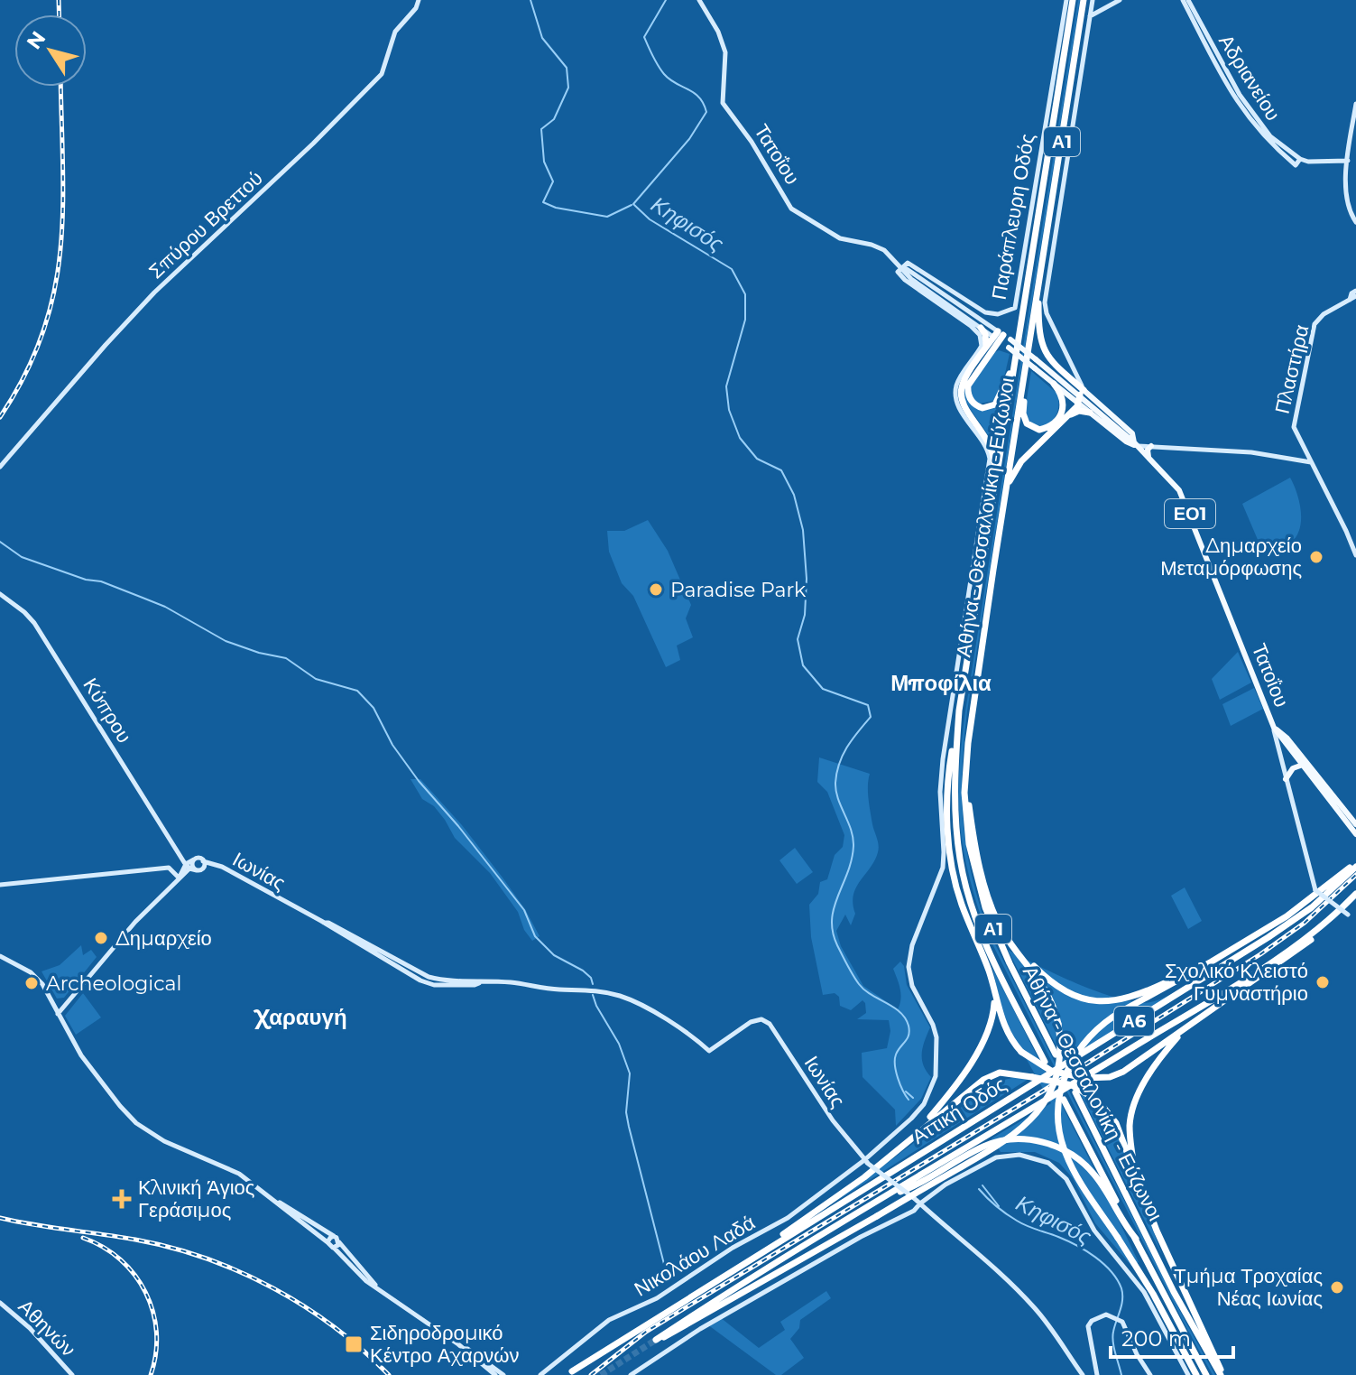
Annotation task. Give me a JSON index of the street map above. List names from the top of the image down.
{
  "streets": {
    "highway": [
      "Α1",
      "Αθήνα - Θεσσαλονίκη - Εύζωνοι",
      "Α6",
      "Αττική Οδός"
    ],
    "main road": ["Τατοΐου", "ΕΟ1"],
    "street": [
      "Αδριανείου",
      "Παράπλευρη Οδός",
      "Σπύρου Βρεττού",
      "Πλαστήρα",
      "Κύπρου",
      "Ιωνίας",
      "Νικολάου Λαδά",
      "Αθηνών"
    ]
  },
  "crossings": [
    ["Τατοΐου", "Παράπλευρη Οδός"],
    ["Τατοΐου", "ΕΟ1"],
    ["Κύπρου", "Ιωνίας"],
    ["Ιωνίας", "Νικολάου Λαδά"]
  ],
  "districts": ["Μποφίλια", "Χαραυγή"],
  "water": ["Κηφισός"],
  "places": {
    "other": [
      "Δημαρχείο Μεταμόρφωσης",
      "Paradise Park",
      "Δημαρχείο",
      "Σχολικό Κλειστό Γυμναστήριο",
      "Archeological",
      "Τμήμα Τροχαίας Νέας Ιωνίας"
    ],
    "health": ["Κλινική Άγιος Γεράσιμος"],
    "transit": ["Σιδηροδρομικό Κέντρο Αχαρνών"]
  },
  "scale_bar": "200 m",
  "north": "top left"
}
